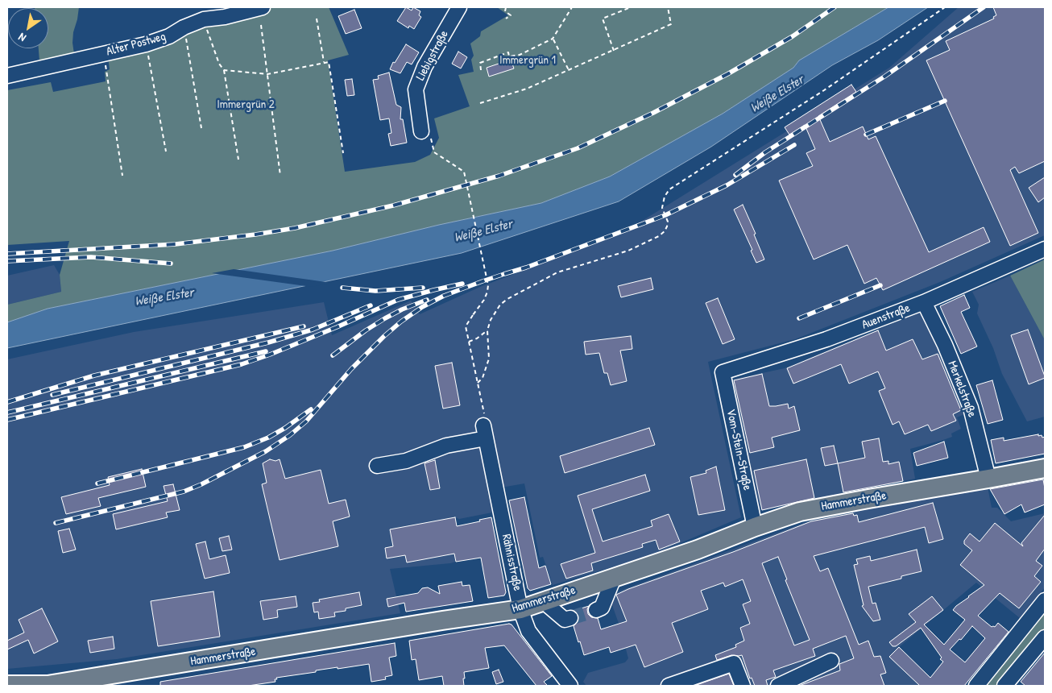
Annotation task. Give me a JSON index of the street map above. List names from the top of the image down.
{
  "streets": {
    "main road": ["Hammerstraße"],
    "street": [
      "Alter Postweg",
      "Liebigstraße",
      "Auenstraße",
      "Merkelstraße",
      "Vom-Stein-Straße",
      "Rähnisstraße"
    ]
  },
  "crossings": [
    ["Auenstraße", "Merkelstraße"],
    ["Auenstraße", "Vom-Stein-Straße"],
    ["Merkelstraße", "Hammerstraße"],
    ["Vom-Stein-Straße", "Hammerstraße"],
    ["Hammerstraße", "Rähnisstraße"]
  ],
  "water": ["Weiße Elster"],
  "parks": ["Immergrün 1", "Immergrün 2"],
  "north": "bottom left"
}
